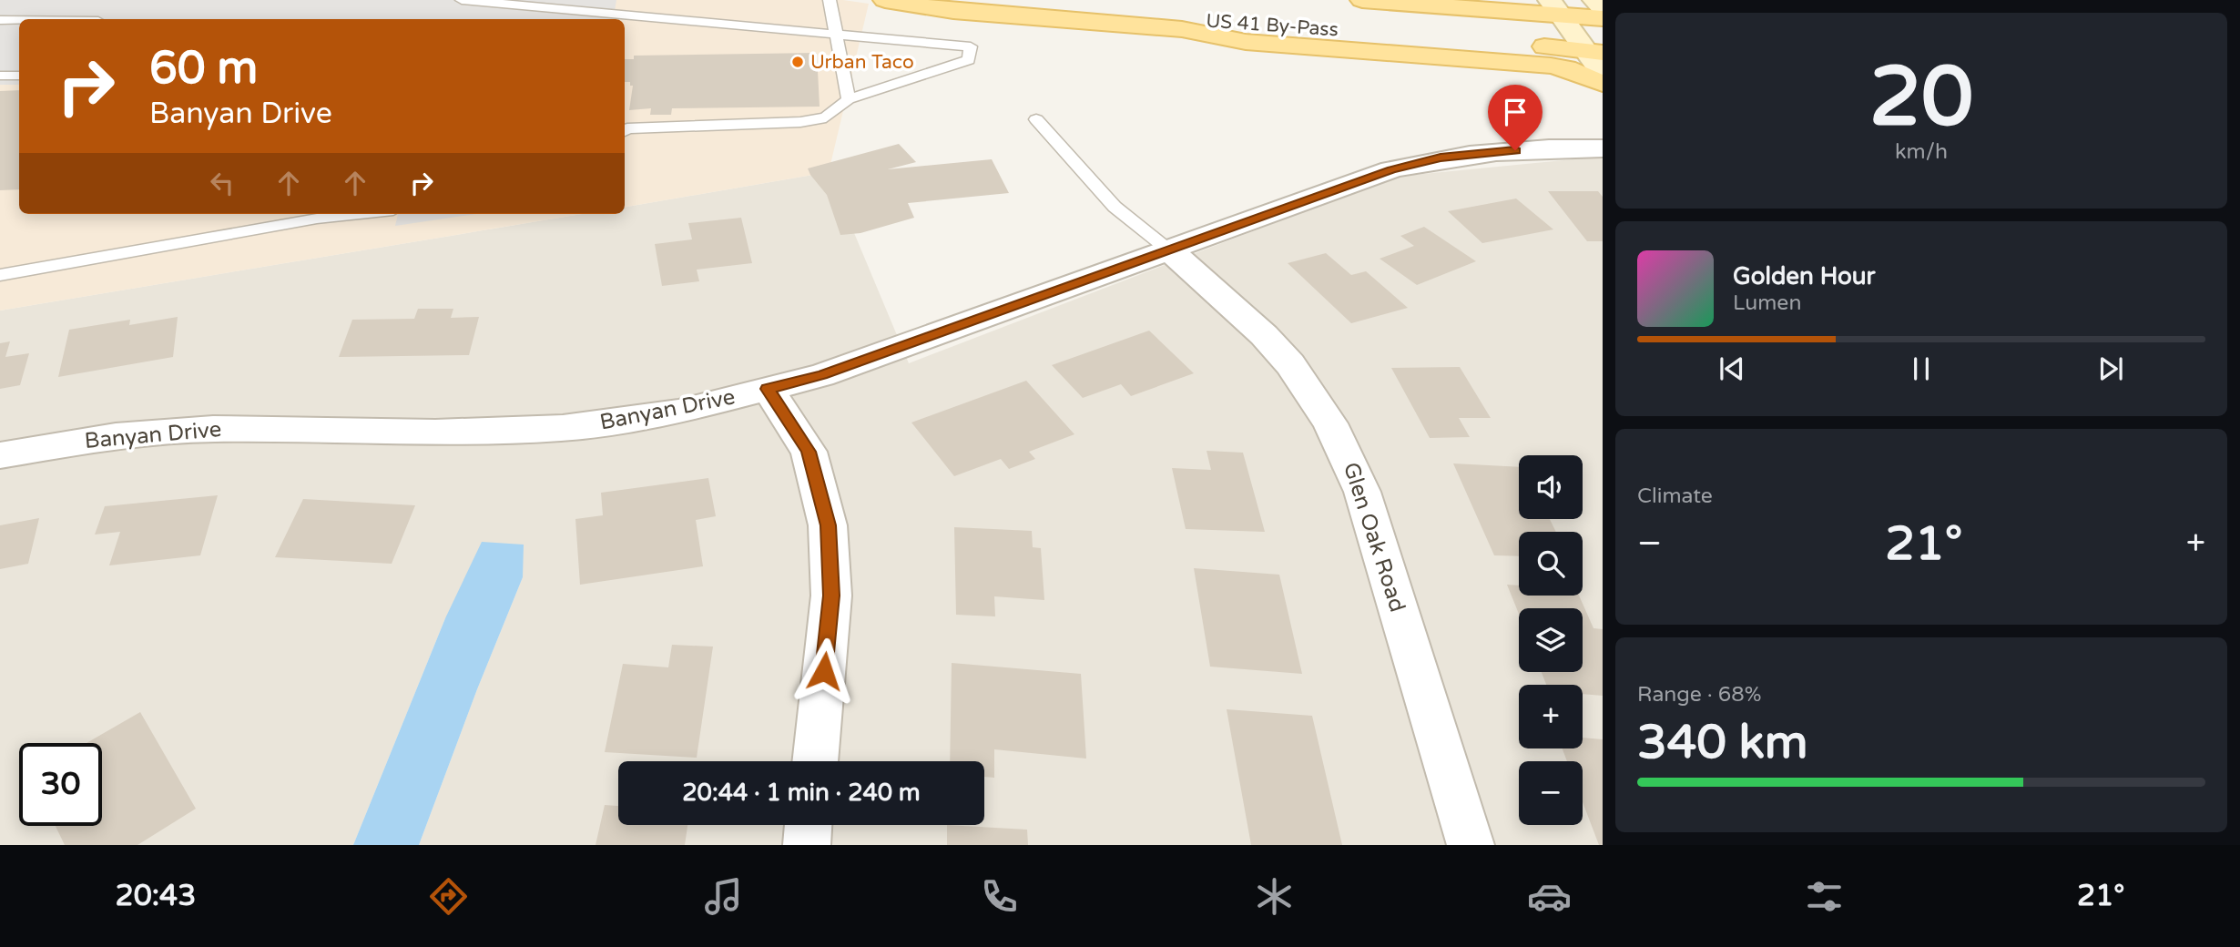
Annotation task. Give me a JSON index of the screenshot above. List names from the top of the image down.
{
  "streets": {
    "main road": ["US 41 By-Pass"],
    "street": ["Banyan Drive", "Glen Oak Road"]
  },
  "crossings": [
    ["Banyan Drive", "Glen Oak Road"]
  ],
  "places": ["Urban Taco"],
  "page": {
    "tile": [
      ["20", "km/h"],
      "Climate",
      ["Range · 68%", "340 km"]
    ],
    "turn": ["60 m", "Banyan Drive"],
    "song": ["Golden Hour", "Lumen"],
    "map_buttons": ["+", "−"],
    "heat": ["−", "21°", "+"],
    "limit": "30",
    "trip": "20:44 · 1 min · 240 m",
    "tabs": ["20:43", "21°"]
  }
}
